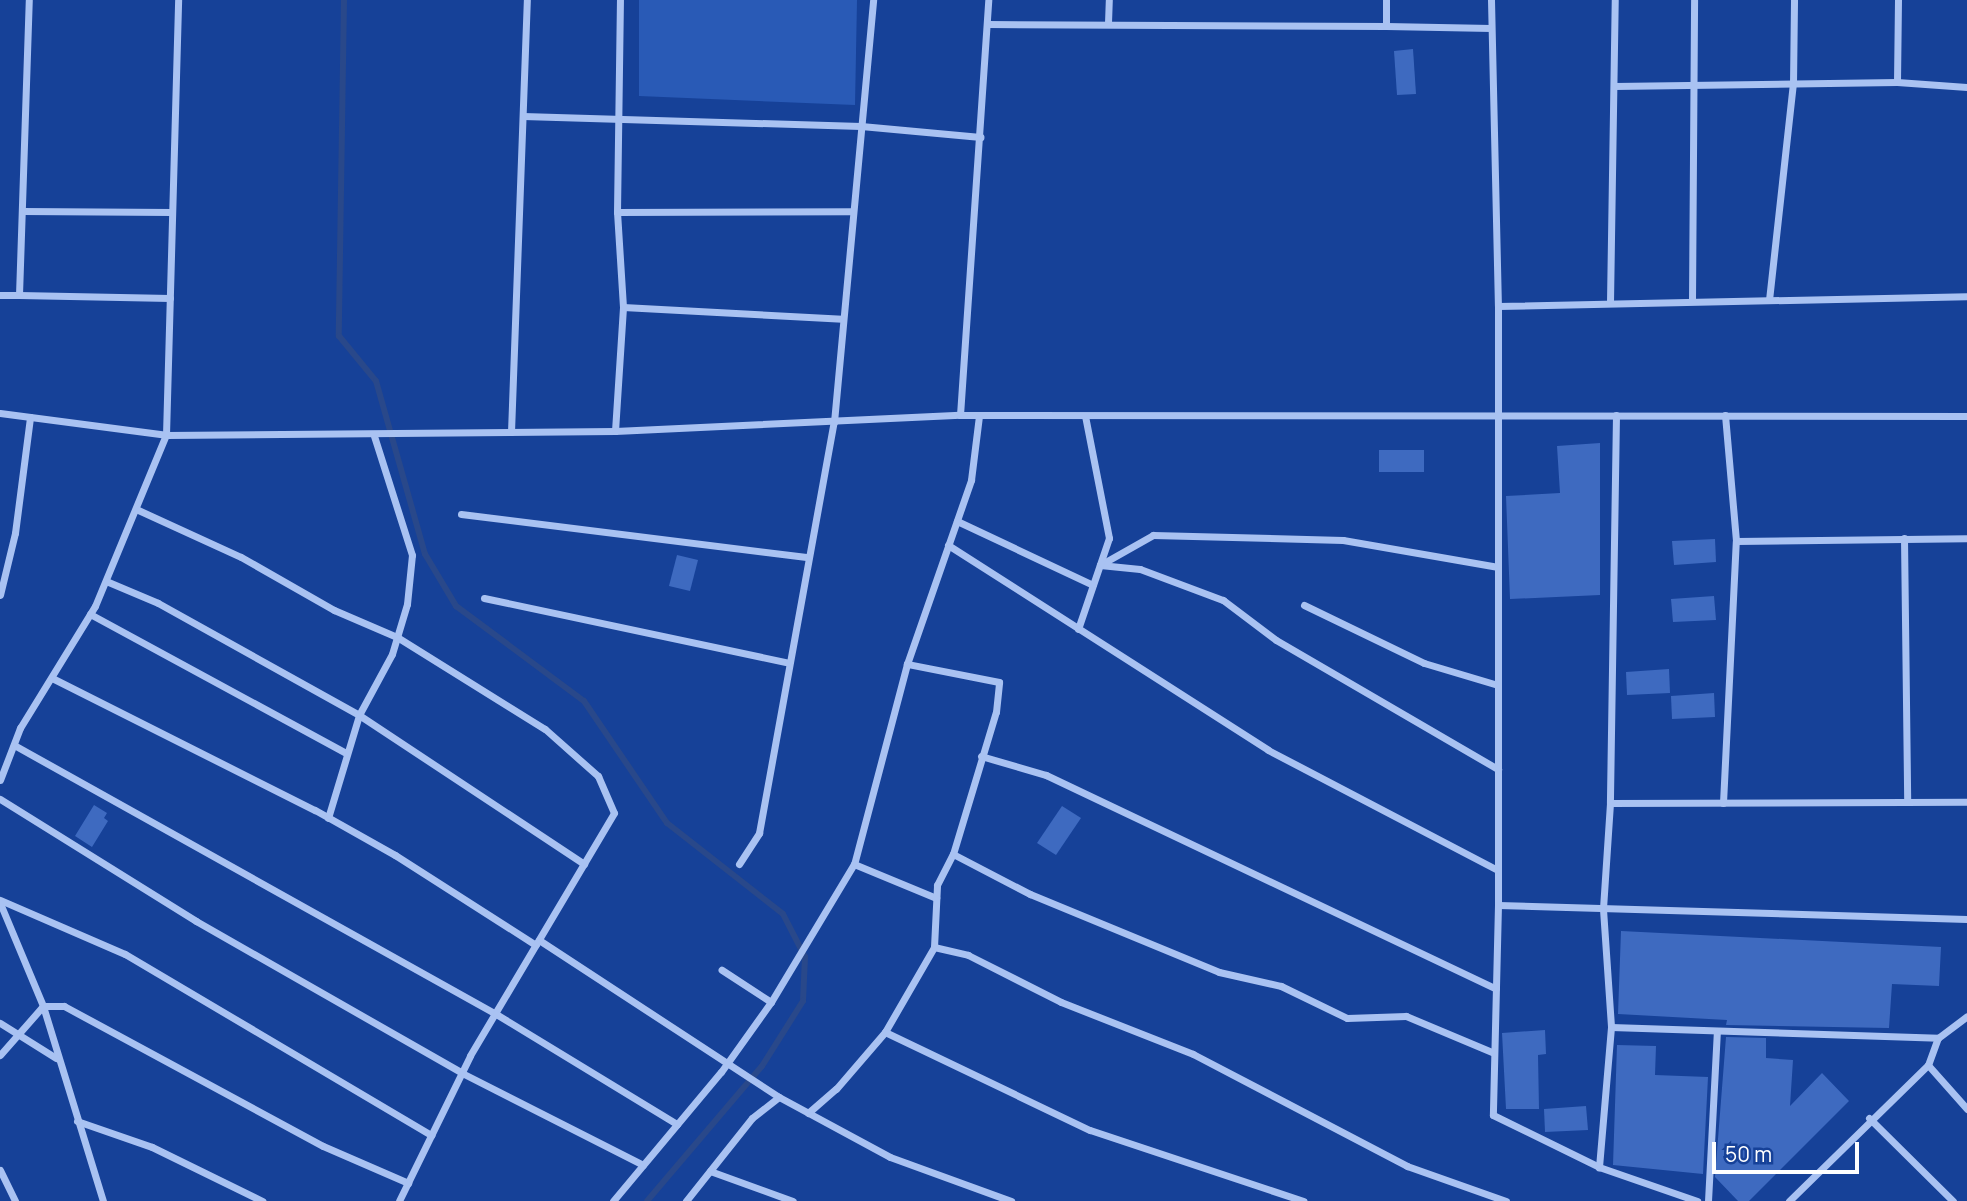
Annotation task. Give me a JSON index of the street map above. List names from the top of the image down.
{
  "scale_bar": "50 m"
}
